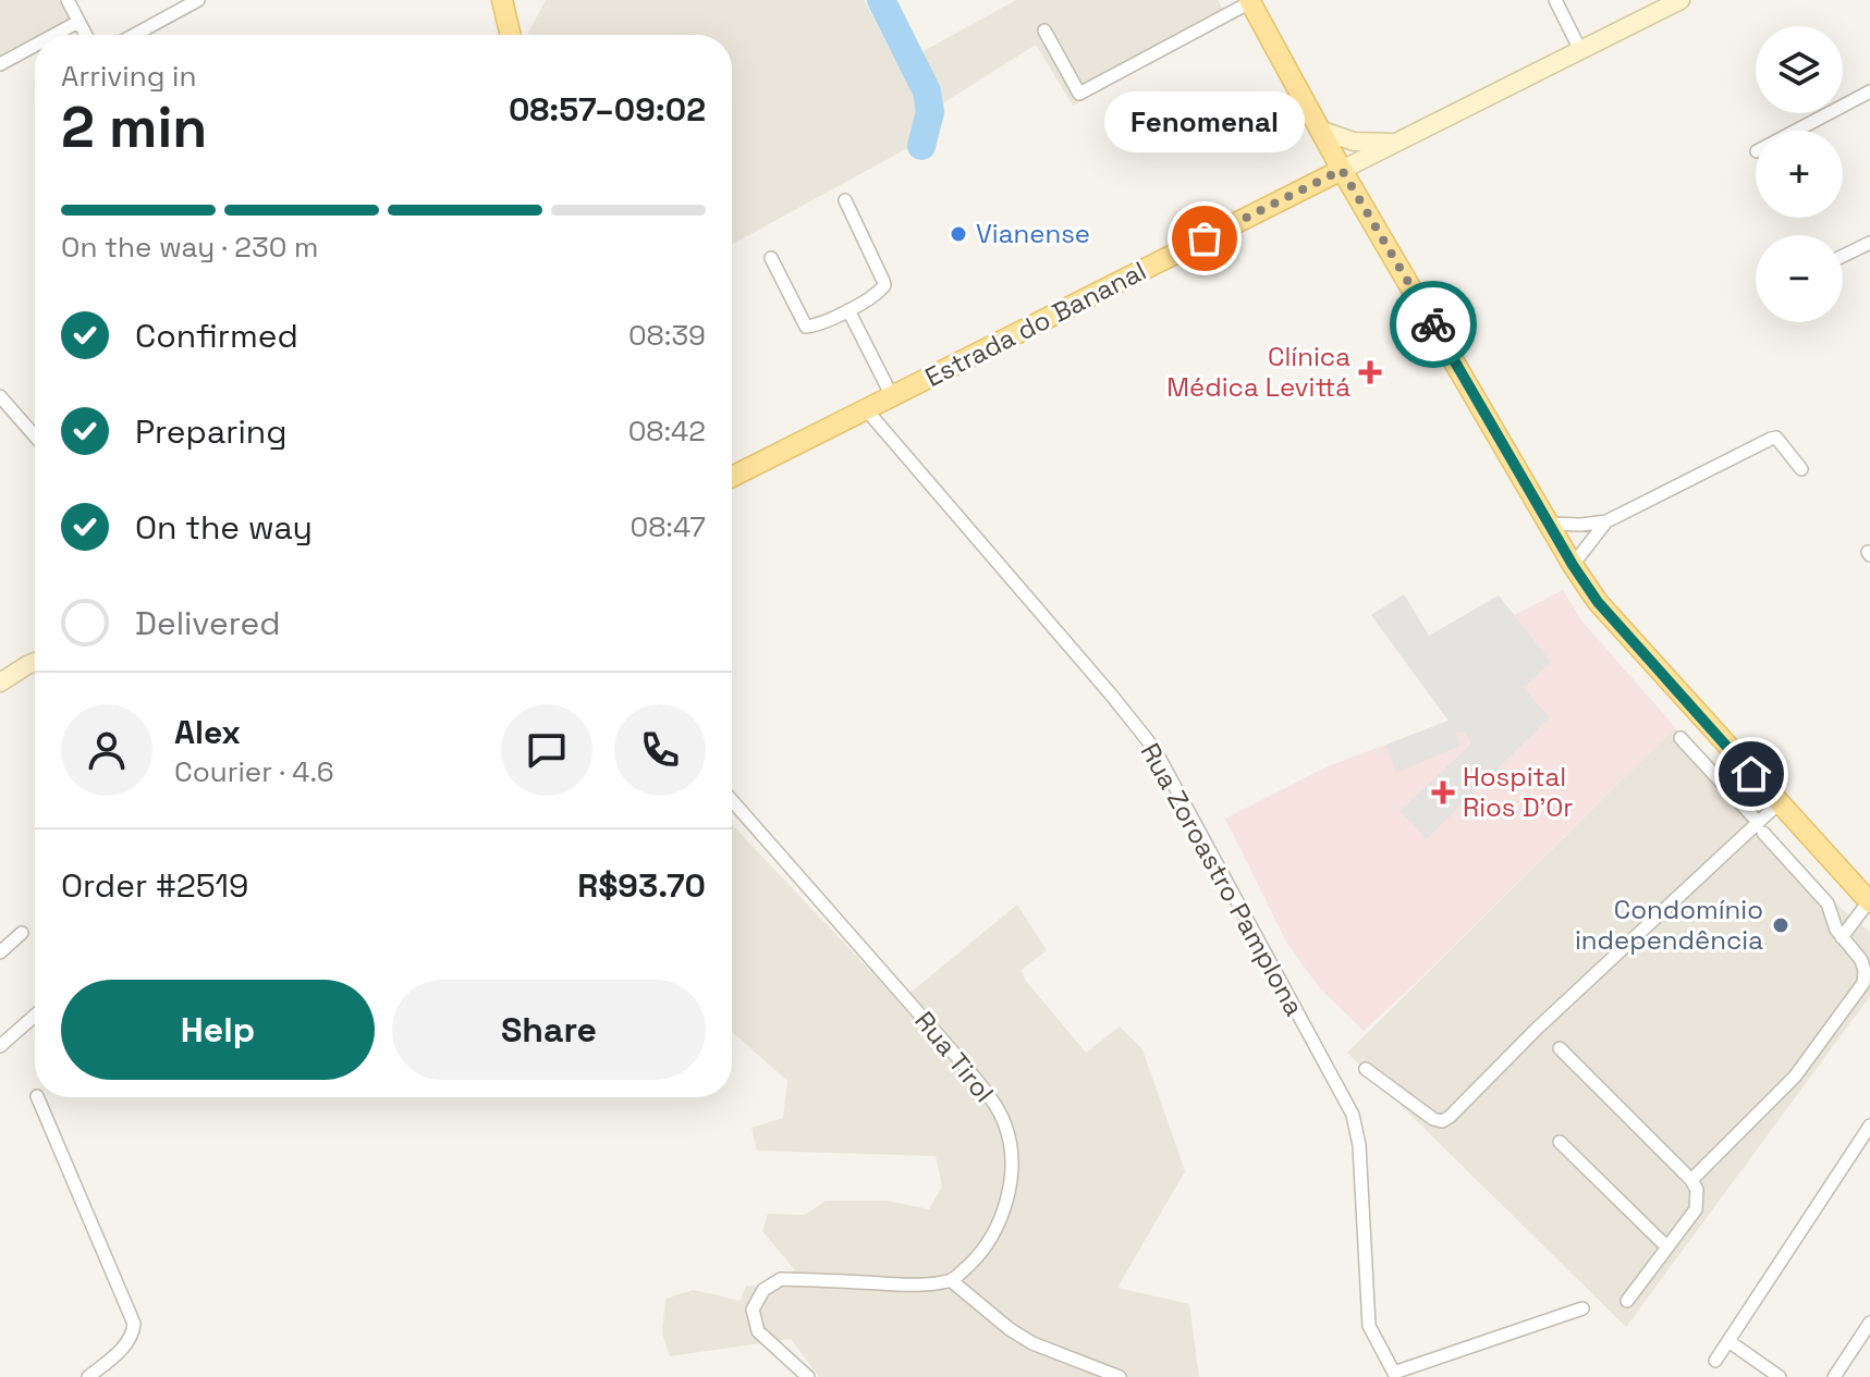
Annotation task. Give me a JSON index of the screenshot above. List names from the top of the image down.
{
  "streets": {
    "main road": ["Estrada do Bananal"],
    "street": ["Rua Zoroastro Pamplona", "Rua Tirol"]
  },
  "crossings": [
    ["Estrada do Bananal", "Rua Zoroastro Pamplona"]
  ],
  "places": {
    "other": ["Vianense", "Fenomenal", "Condomínio independência"],
    "health": ["Clínica Médica Levittá", "Hospital Rios D'Or"]
  },
  "page": {
    "map_buttons": ["+", "−"],
    "heading": ["2 min", "Arriving in", "08:57–09:02"],
    "panel": [
      "Alex",
      "Courier · 4.6",
      "Order #2519",
      "R$93.70"
    ],
    "bubble": "Fenomenal",
    "bar": "On the way · 230 m",
    "list": [
      ["Confirmed", "08:39"],
      ["Preparing", "08:42"],
      ["On the way", "08:47"],
      "Delivered"
    ],
    "buttons": ["Help", "Share"]
  }
}
